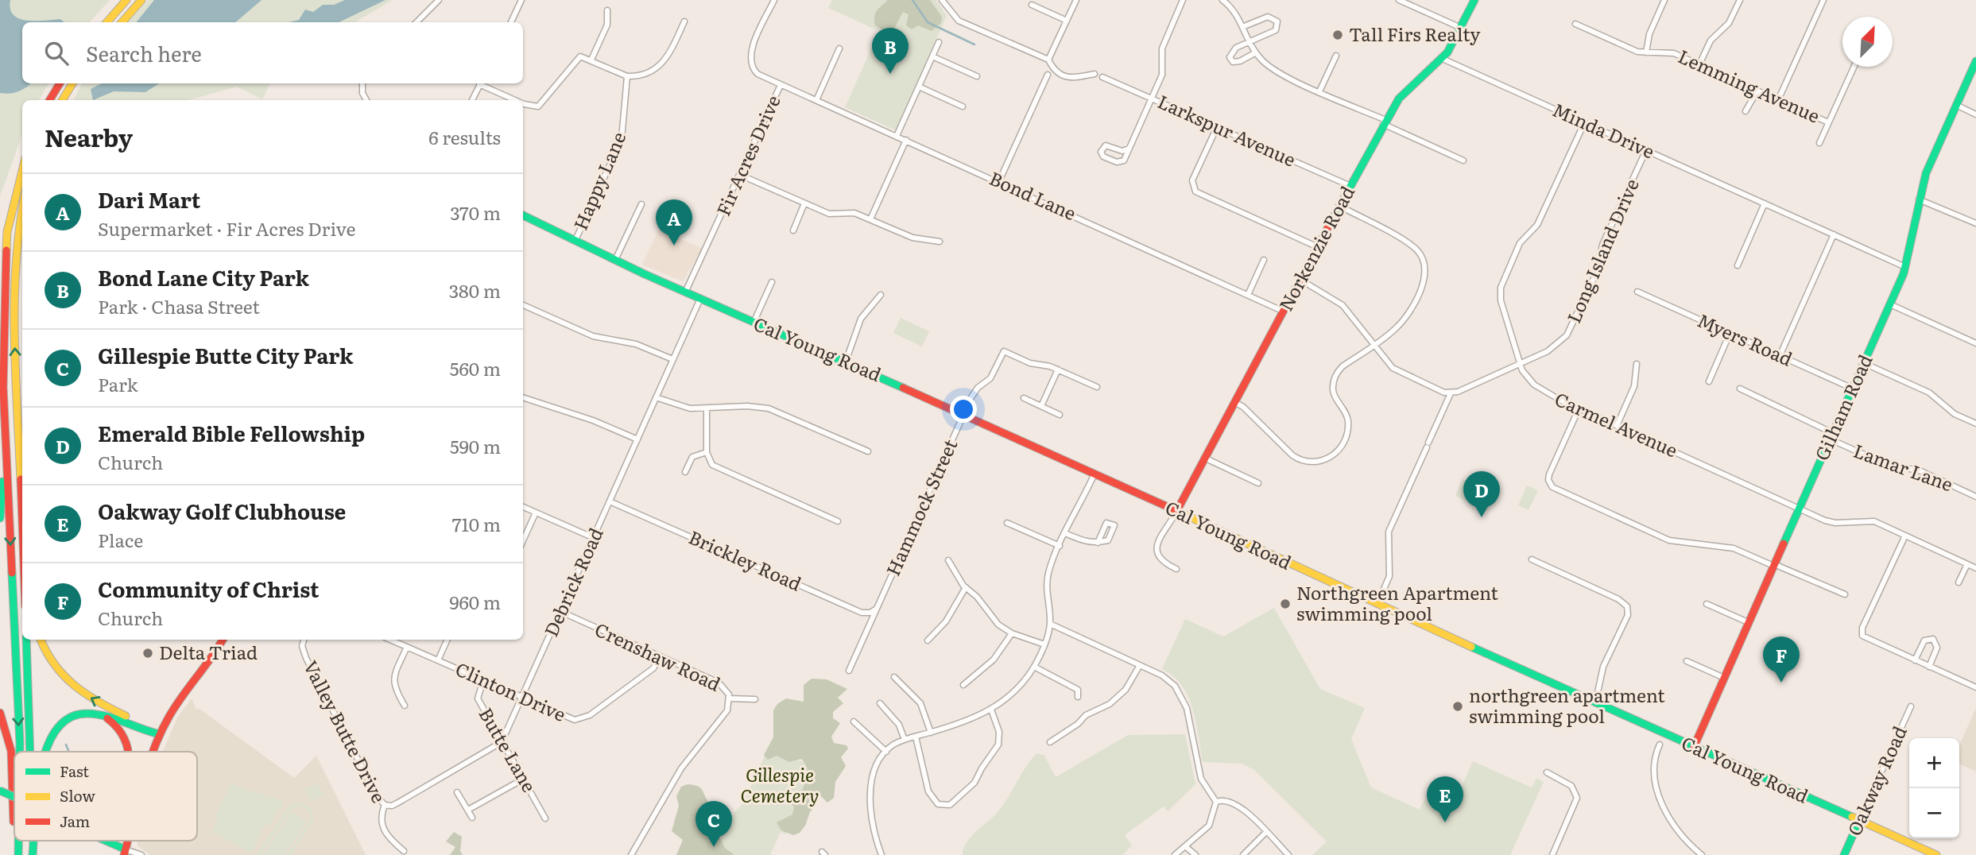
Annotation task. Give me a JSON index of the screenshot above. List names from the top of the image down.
{
  "streets": {
    "main road": [
      "Norkenzie Road",
      "Cal Young Road",
      "Gilham Road",
      "Oakway Road"
    ],
    "street": [
      "Lemming Avenue",
      "Larkspur Avenue",
      "Minda Drive",
      "Fir Acres Drive",
      "Happy Lane",
      "Bond Lane",
      "Long Island Drive",
      "Myers Road",
      "Carmel Avenue",
      "Lamar Lane",
      "Hammock Street",
      "Brickley Road",
      "Debrick Road",
      "Crenshaw Road",
      "Clinton Drive",
      "Valley Butte Drive",
      "Butte Lane"
    ]
  },
  "crossings": [
    ["Larkspur Avenue", "Norkenzie Road"],
    ["Minda Drive", "Norkenzie Road"],
    ["Minda Drive", "Long Island Drive"],
    ["Minda Drive", "Gilham Road"],
    ["Minda Drive", "Carmel Avenue"],
    ["Fir Acres Drive", "Bond Lane"],
    ["Fir Acres Drive", "Cal Young Road"],
    ["Happy Lane", "Cal Young Road"],
    ["Bond Lane", "Norkenzie Road"],
    ["Norkenzie Road", "Cal Young Road"],
    ["Long Island Drive", "Carmel Avenue"],
    ["Myers Road", "Gilham Road"],
    ["Cal Young Road", "Gilham Road"],
    ["Cal Young Road", "Hammock Street"],
    ["Cal Young Road", "Debrick Road"],
    ["Cal Young Road", "Oakway Road"],
    ["Gilham Road", "Carmel Avenue"],
    ["Gilham Road", "Lamar Lane"],
    ["Hammock Street", "Brickley Road"],
    ["Brickley Road", "Debrick Road"],
    ["Debrick Road", "Crenshaw Road"],
    ["Debrick Road", "Clinton Drive"],
    ["Debrick Road", "Butte Lane"],
    ["Crenshaw Road", "Clinton Drive"],
    ["Clinton Drive", "Butte Lane"]
  ],
  "parks": ["Gillespie Cemetery"],
  "places": [
    "Tall Firs Realty",
    "Northgreen Apartment swimming pool",
    "Delta Triad",
    "northgreen apartment swimming pool"
  ],
  "legend": ["Fast", "Slow", "Jam"],
  "north": "top right",
  "page": {
    "search": "Search here",
    "pins": [
      "B",
      "A",
      "D",
      "F",
      "E",
      "C"
    ],
    "heading": ["Nearby", "6 results"],
    "list": [
      {
        "mark": "A",
        "name": "Dari Mart",
        "note": "Supermarket · Fir Acres Drive",
        "value": "370 m"
      },
      {
        "mark": "B",
        "name": "Bond Lane City Park",
        "note": "Park · Chasa Street",
        "value": "380 m"
      },
      {
        "mark": "C",
        "name": "Gillespie Butte City Park",
        "note": "Park",
        "value": "560 m"
      },
      {
        "mark": "D",
        "name": "Emerald Bible Fellowship",
        "note": "Church",
        "value": "590 m"
      },
      {
        "mark": "E",
        "name": "Oakway Golf Clubhouse",
        "note": "Place",
        "value": "710 m"
      },
      {
        "mark": "F",
        "name": "Community of Christ",
        "note": "Church",
        "value": "960 m"
      }
    ],
    "map_buttons": ["+", "−"]
  }
}
